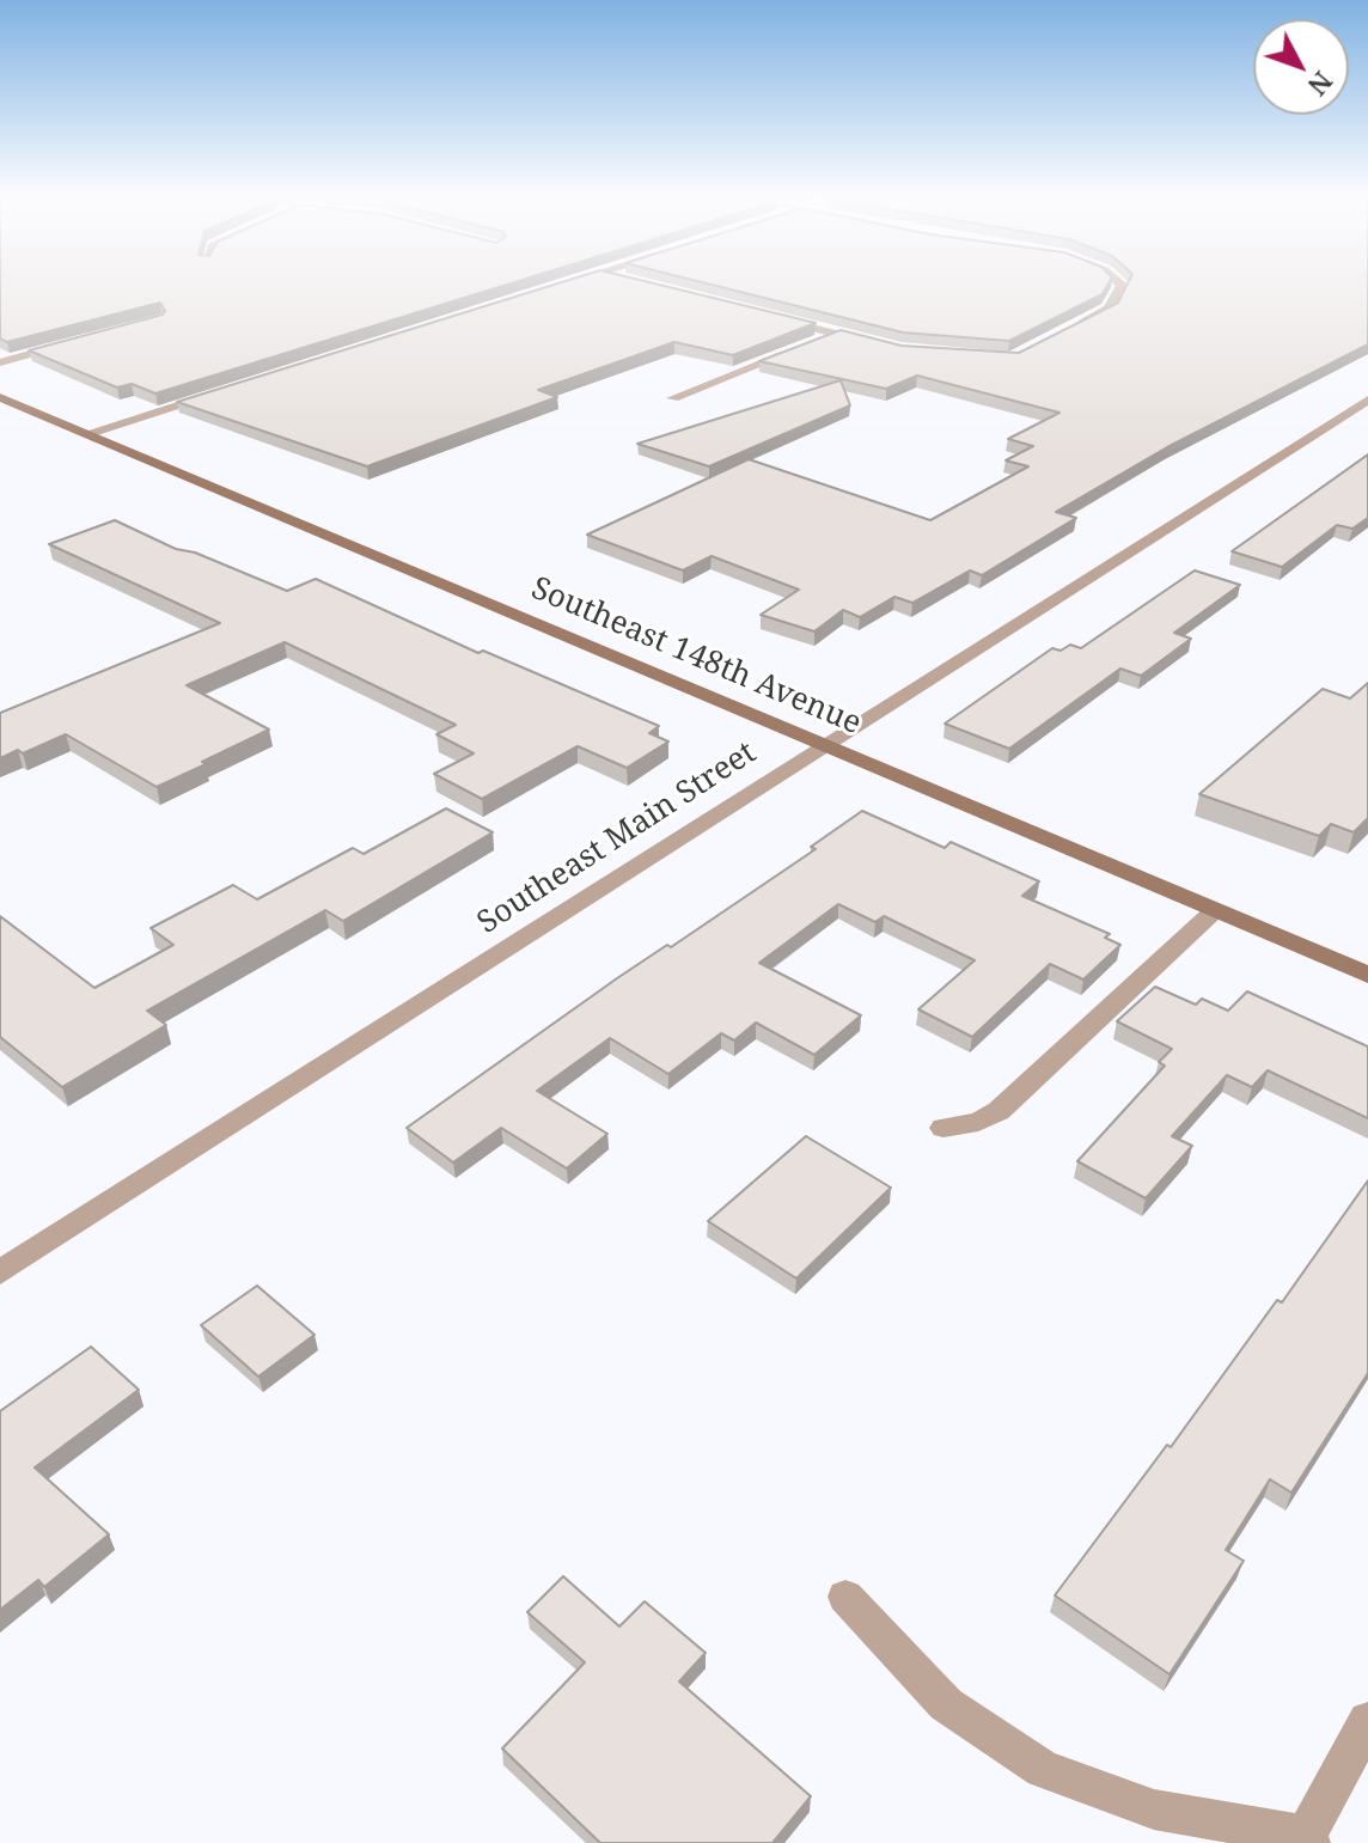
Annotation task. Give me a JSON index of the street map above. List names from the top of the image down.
{
  "streets": {
    "main road": ["Southeast 148th Avenue"],
    "street": ["Southeast Main Street"]
  },
  "crossings": [
    ["Southeast 148th Avenue", "Southeast Main Street"]
  ],
  "north": "bottom right"
}
